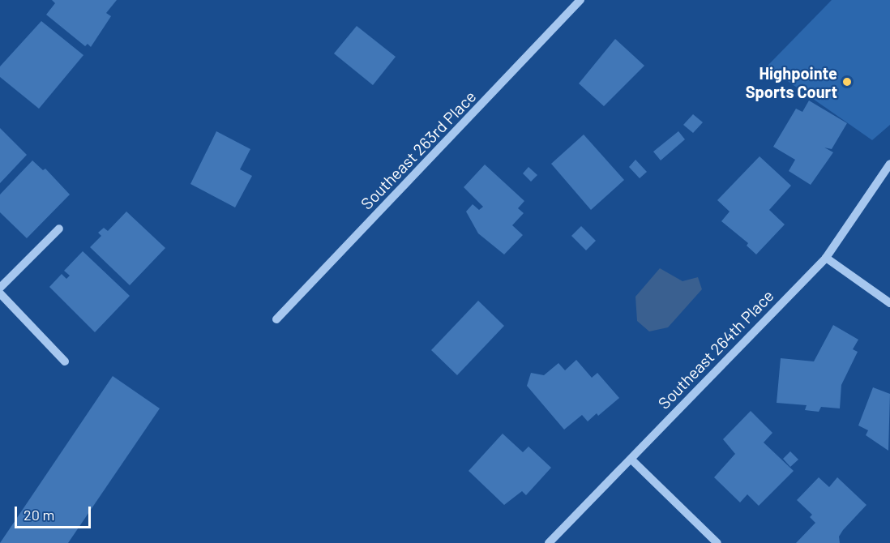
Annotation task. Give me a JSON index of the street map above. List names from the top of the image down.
{
  "streets": {
    "street": ["Southeast 263rd Place", "Southeast 264th Place"]
  },
  "places": ["Highpointe Sports Court"],
  "scale_bar": "20 m"
}
